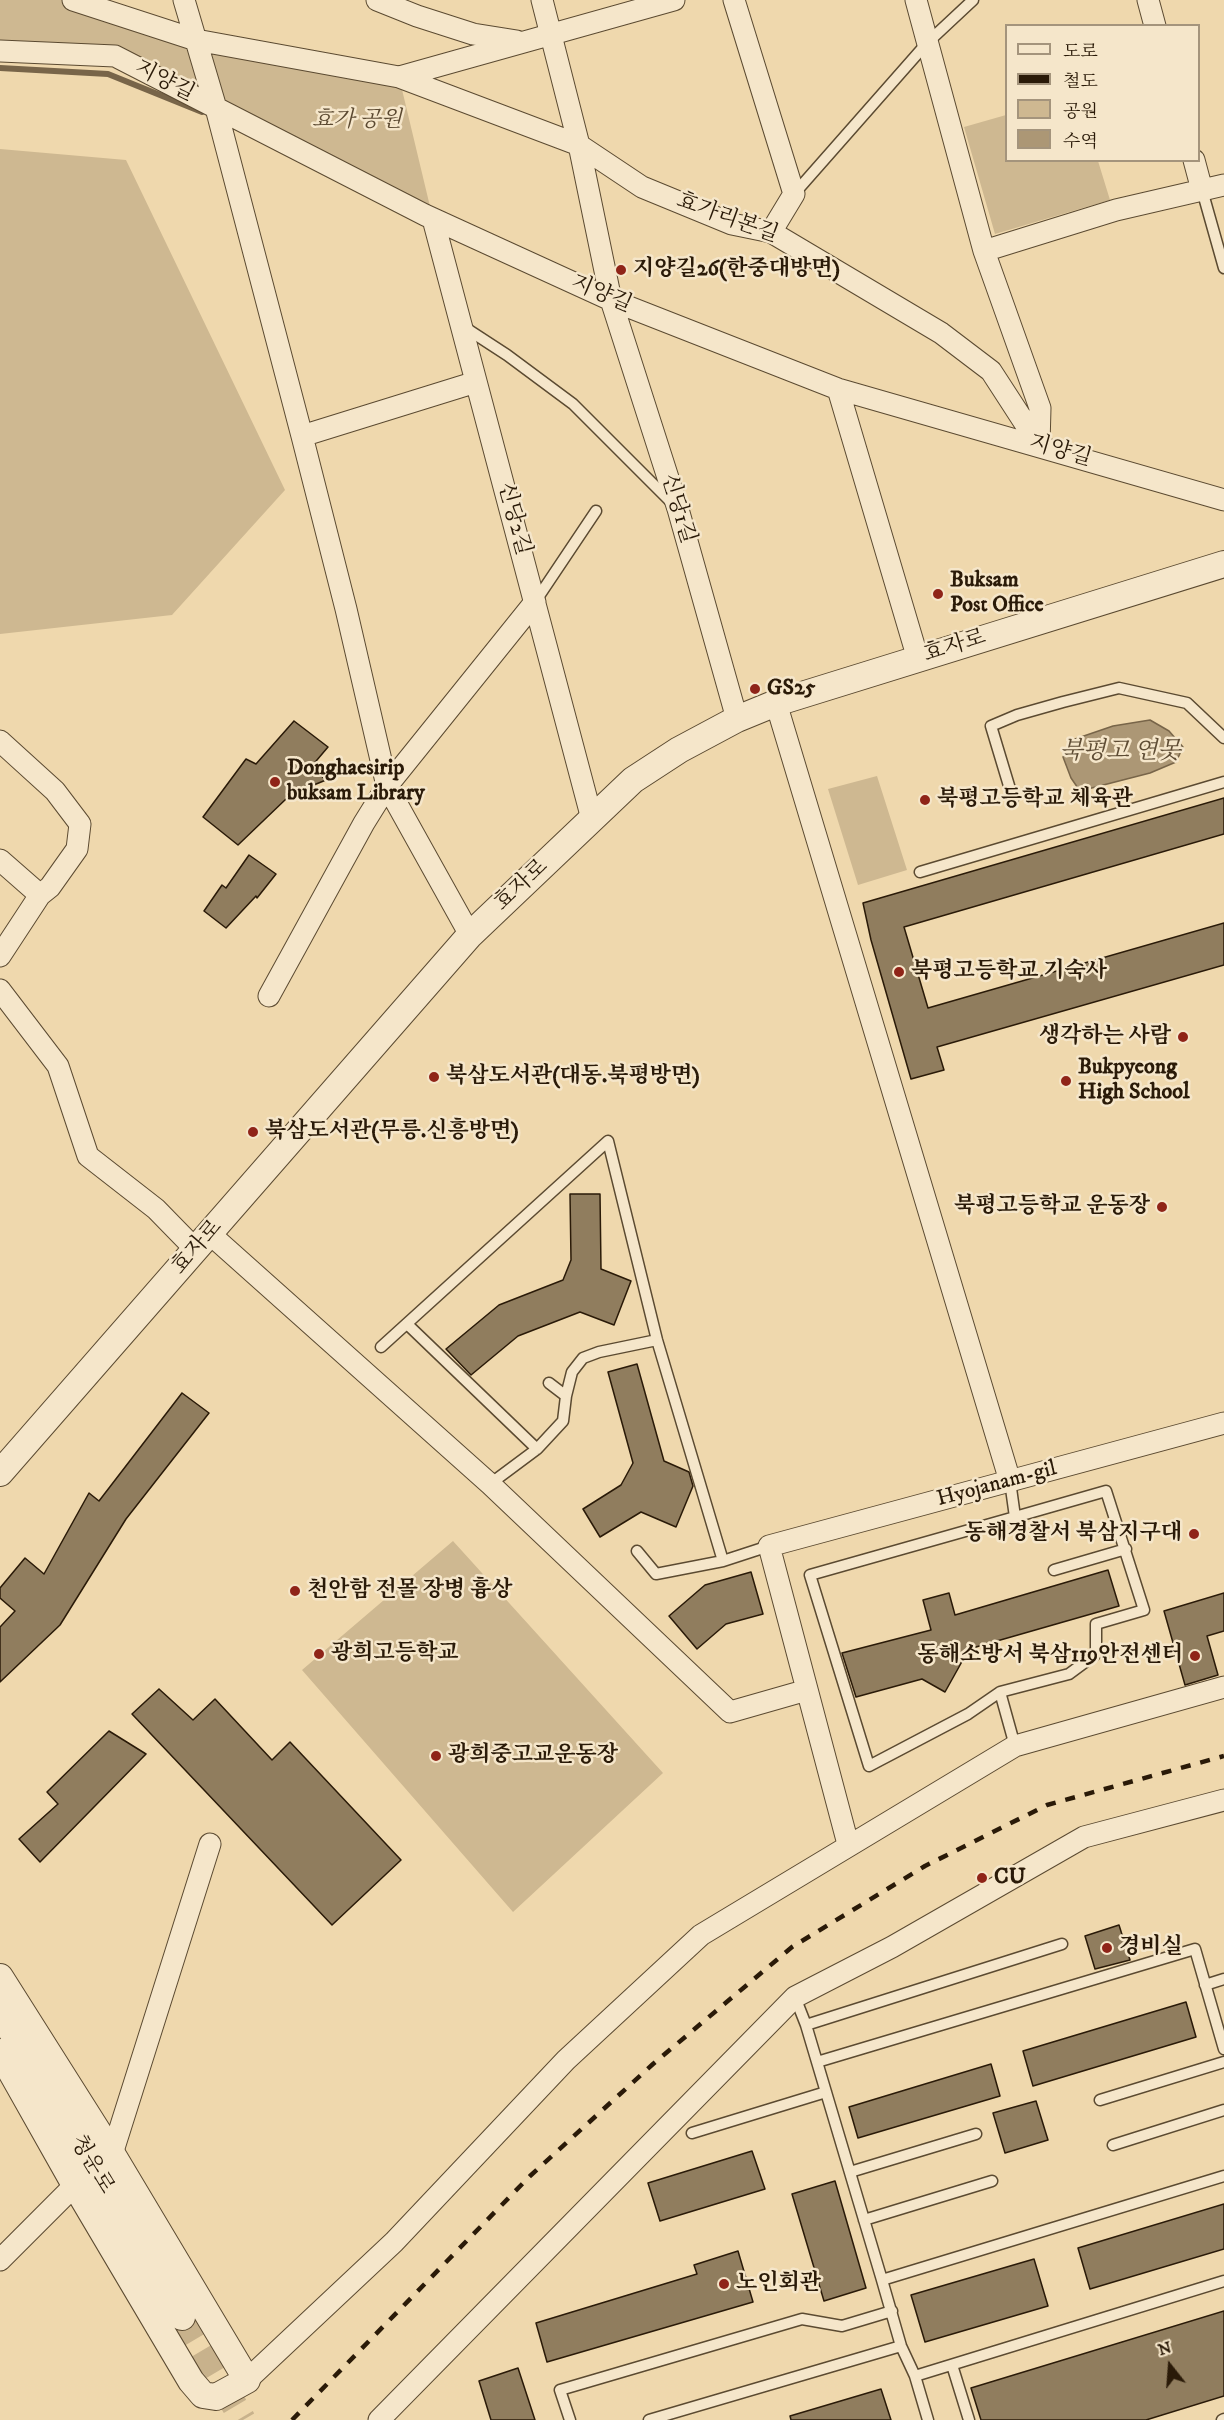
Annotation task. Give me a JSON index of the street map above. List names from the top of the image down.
{
  "streets": {
    "street": [
      "지양길",
      "효가리본길",
      "신당1길",
      "신당2길",
      "효자로",
      "Hyojanam-gil",
      "청운로"
    ]
  },
  "crossings": [
    ["지양길", "효가리본길"],
    ["지양길", "신당1길"],
    ["지양길", "신당2길"],
    ["효가리본길", "신당1길"],
    ["신당1길", "효자로"],
    ["신당2길", "효자로"]
  ],
  "water": ["북평고 연못"],
  "parks": ["효가 공원"],
  "places": [
    "지양길26(한중대방면)",
    "Buksam Post Office",
    "GS25",
    "Donghaesirip buksam Library",
    "북평고등학교 체육관",
    "북평고등학교 기숙사",
    "생각하는 사람",
    "북삼도서관(대동.북평방면)",
    "Bukpyeong High School",
    "북삼도서관(무릉.신흥방면)",
    "북평고등학교 운동장",
    "동해경찰서 북삼지구대",
    "천안함 전몰 장병 흉상",
    "광희고등학교",
    "동해소방서 북삼119안전센터",
    "광희중고교운동장",
    "CU",
    "경비실",
    "노인회관"
  ],
  "legend": [
    "도로",
    "철도",
    "공원",
    "수역"
  ],
  "north": "top"
}
